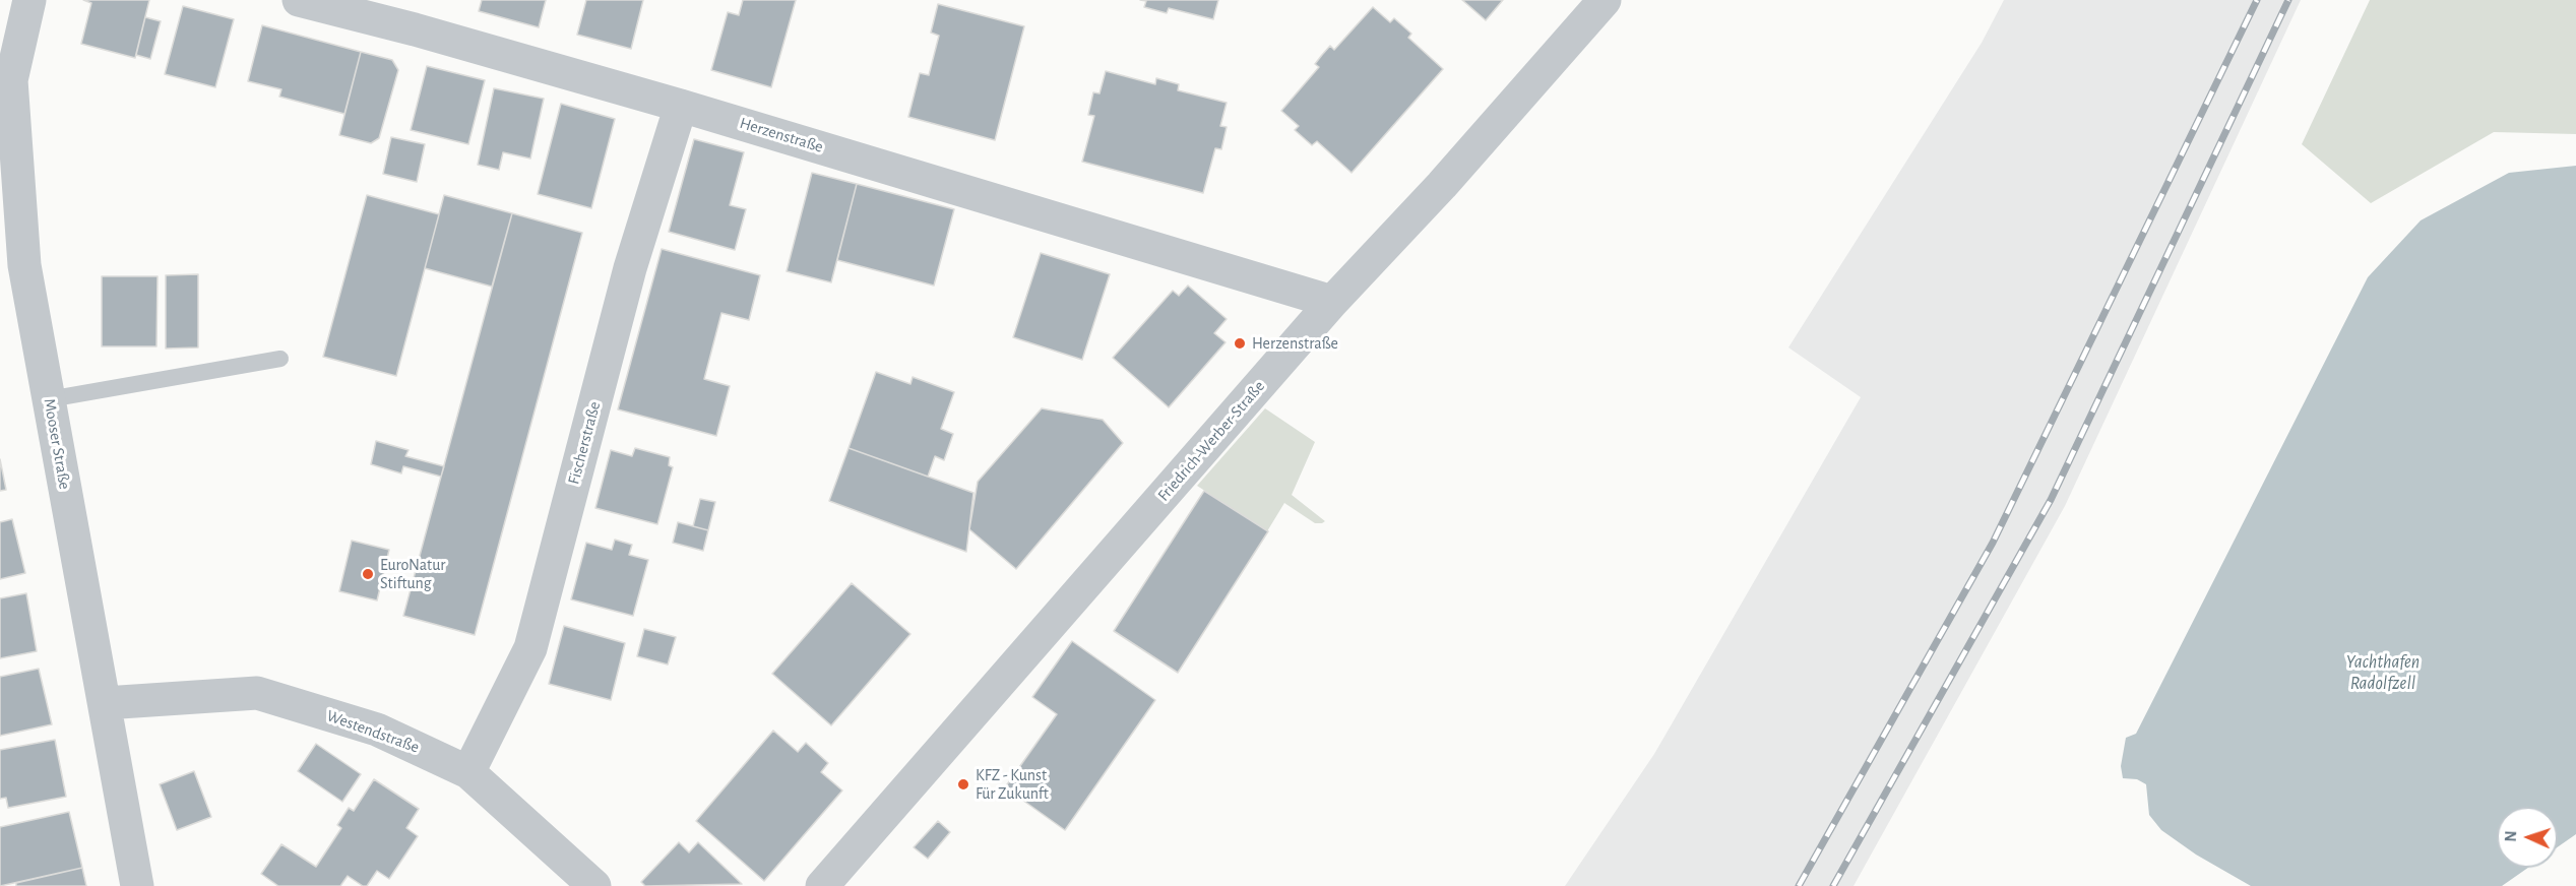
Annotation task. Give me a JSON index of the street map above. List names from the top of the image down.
{
  "streets": {
    "street": [
      "Herzenstraße",
      "Friedrich-Werber-Straße",
      "Fischerstraße",
      "Mooser Straße",
      "Westendstraße"
    ]
  },
  "crossings": [
    ["Herzenstraße", "Friedrich-Werber-Straße"],
    ["Herzenstraße", "Fischerstraße"],
    ["Fischerstraße", "Westendstraße"],
    ["Mooser Straße", "Westendstraße"]
  ],
  "water": ["Yachthafen Radolfzell"],
  "places": ["Herzenstraße", "EuroNatur Stiftung", "KFZ - Kunst Für Zukunft"],
  "north": "left"
}
